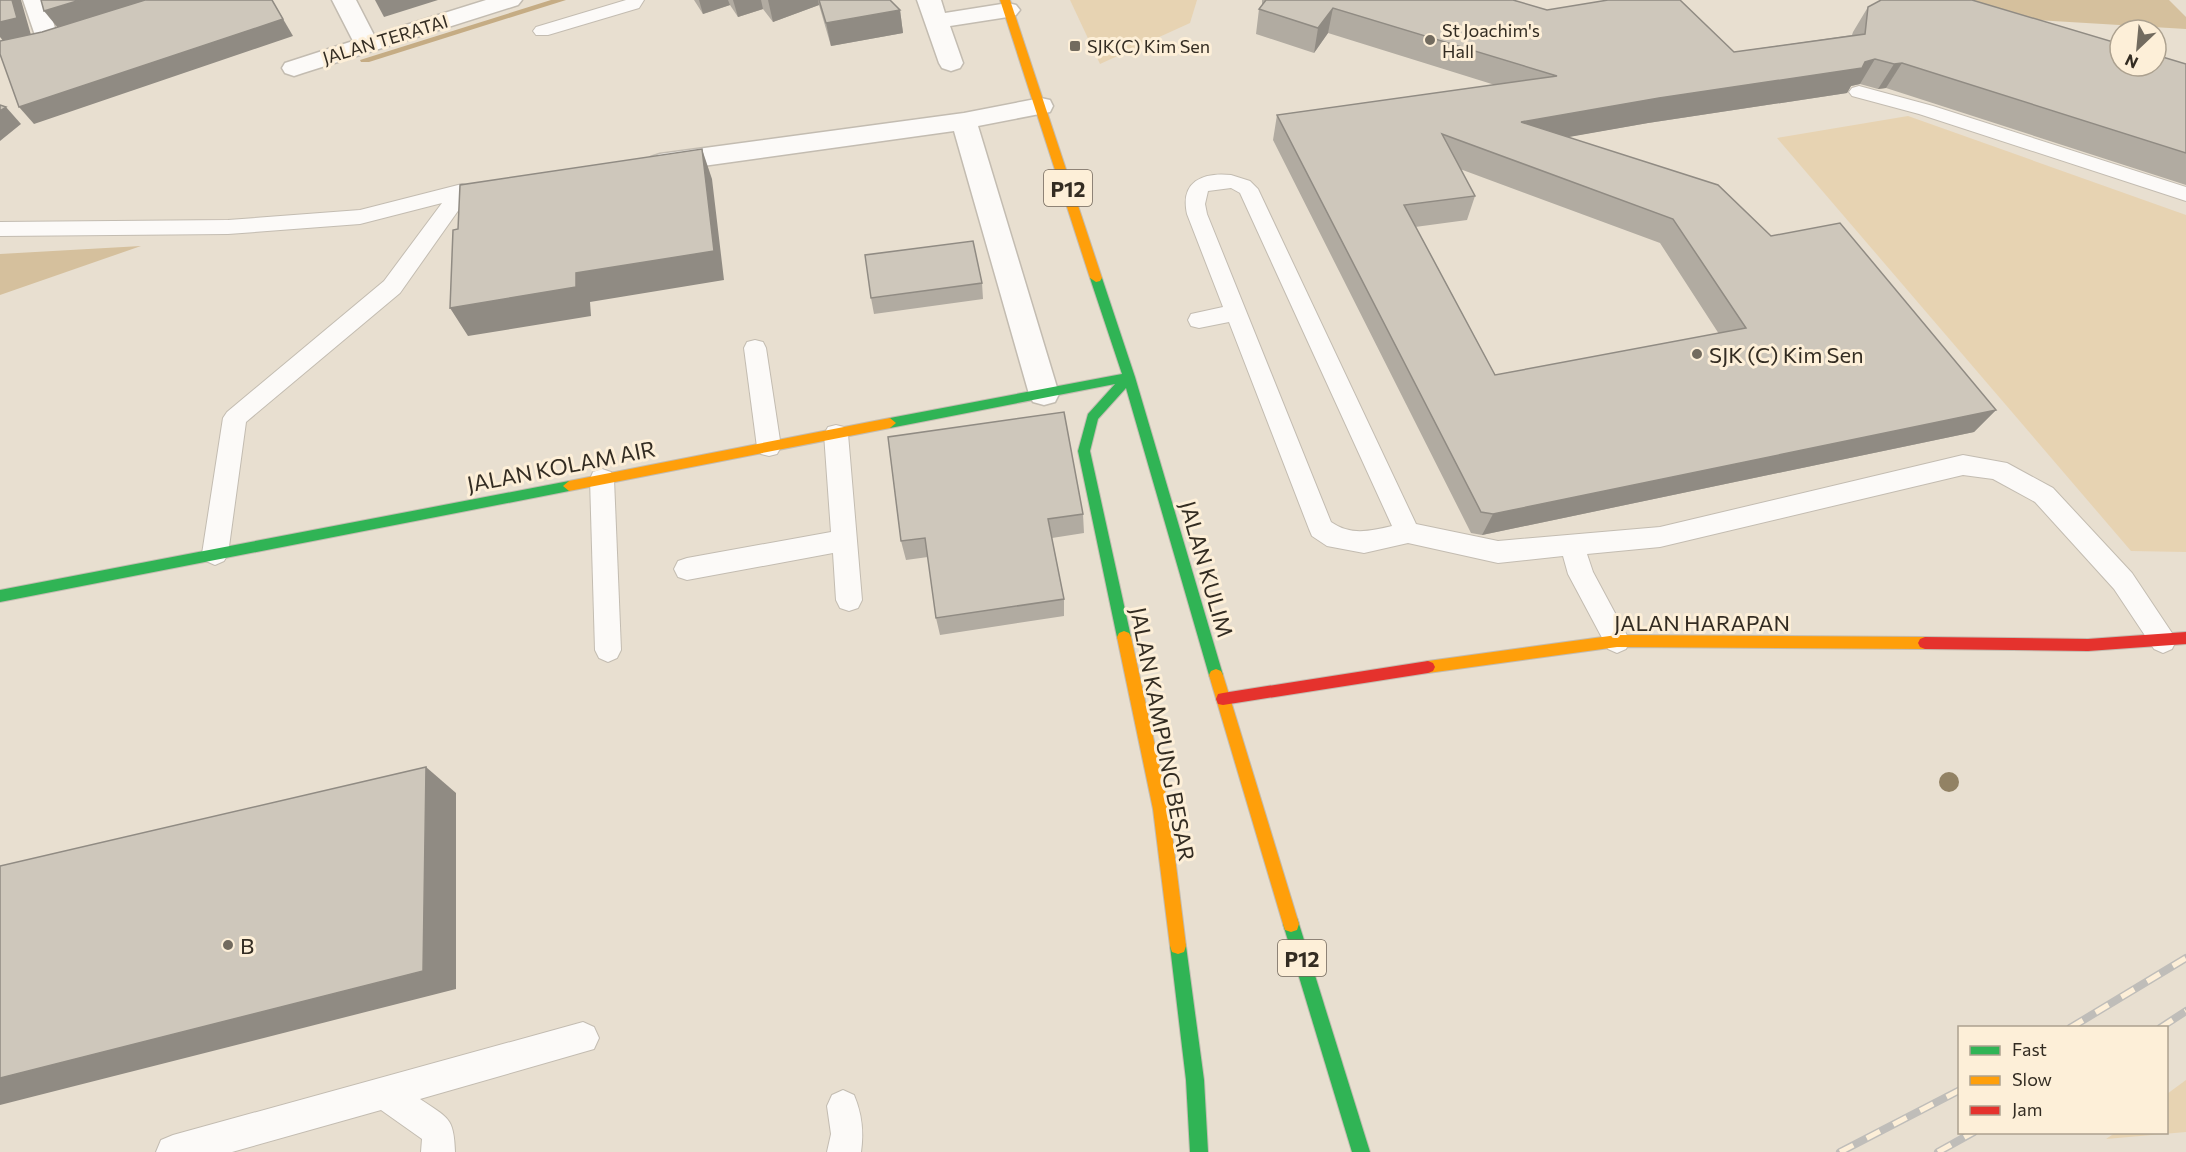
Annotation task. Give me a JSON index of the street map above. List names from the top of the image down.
{
  "streets": {
    "street": [
      "JALAN TERATAI",
      "P12",
      "JALAN KOLAM AIR",
      "JALAN KULIM",
      "JALAN HARAPAN",
      "JALAN KAMPUNG BESAR"
    ]
  },
  "crossings": [
    ["JALAN KOLAM AIR", "JALAN KULIM"],
    ["JALAN KOLAM AIR", "JALAN KAMPUNG BESAR"],
    ["JALAN KULIM", "JALAN HARAPAN"],
    ["JALAN KULIM", "JALAN KAMPUNG BESAR"]
  ],
  "places": {
    "other": ["St Joachim's Hall", "SJK (C) Kim Sen", "B"],
    "transit": ["SJK(C) Kim Sen"]
  },
  "legend": ["Fast", "Slow", "Jam"],
  "north": "bottom left"
}
